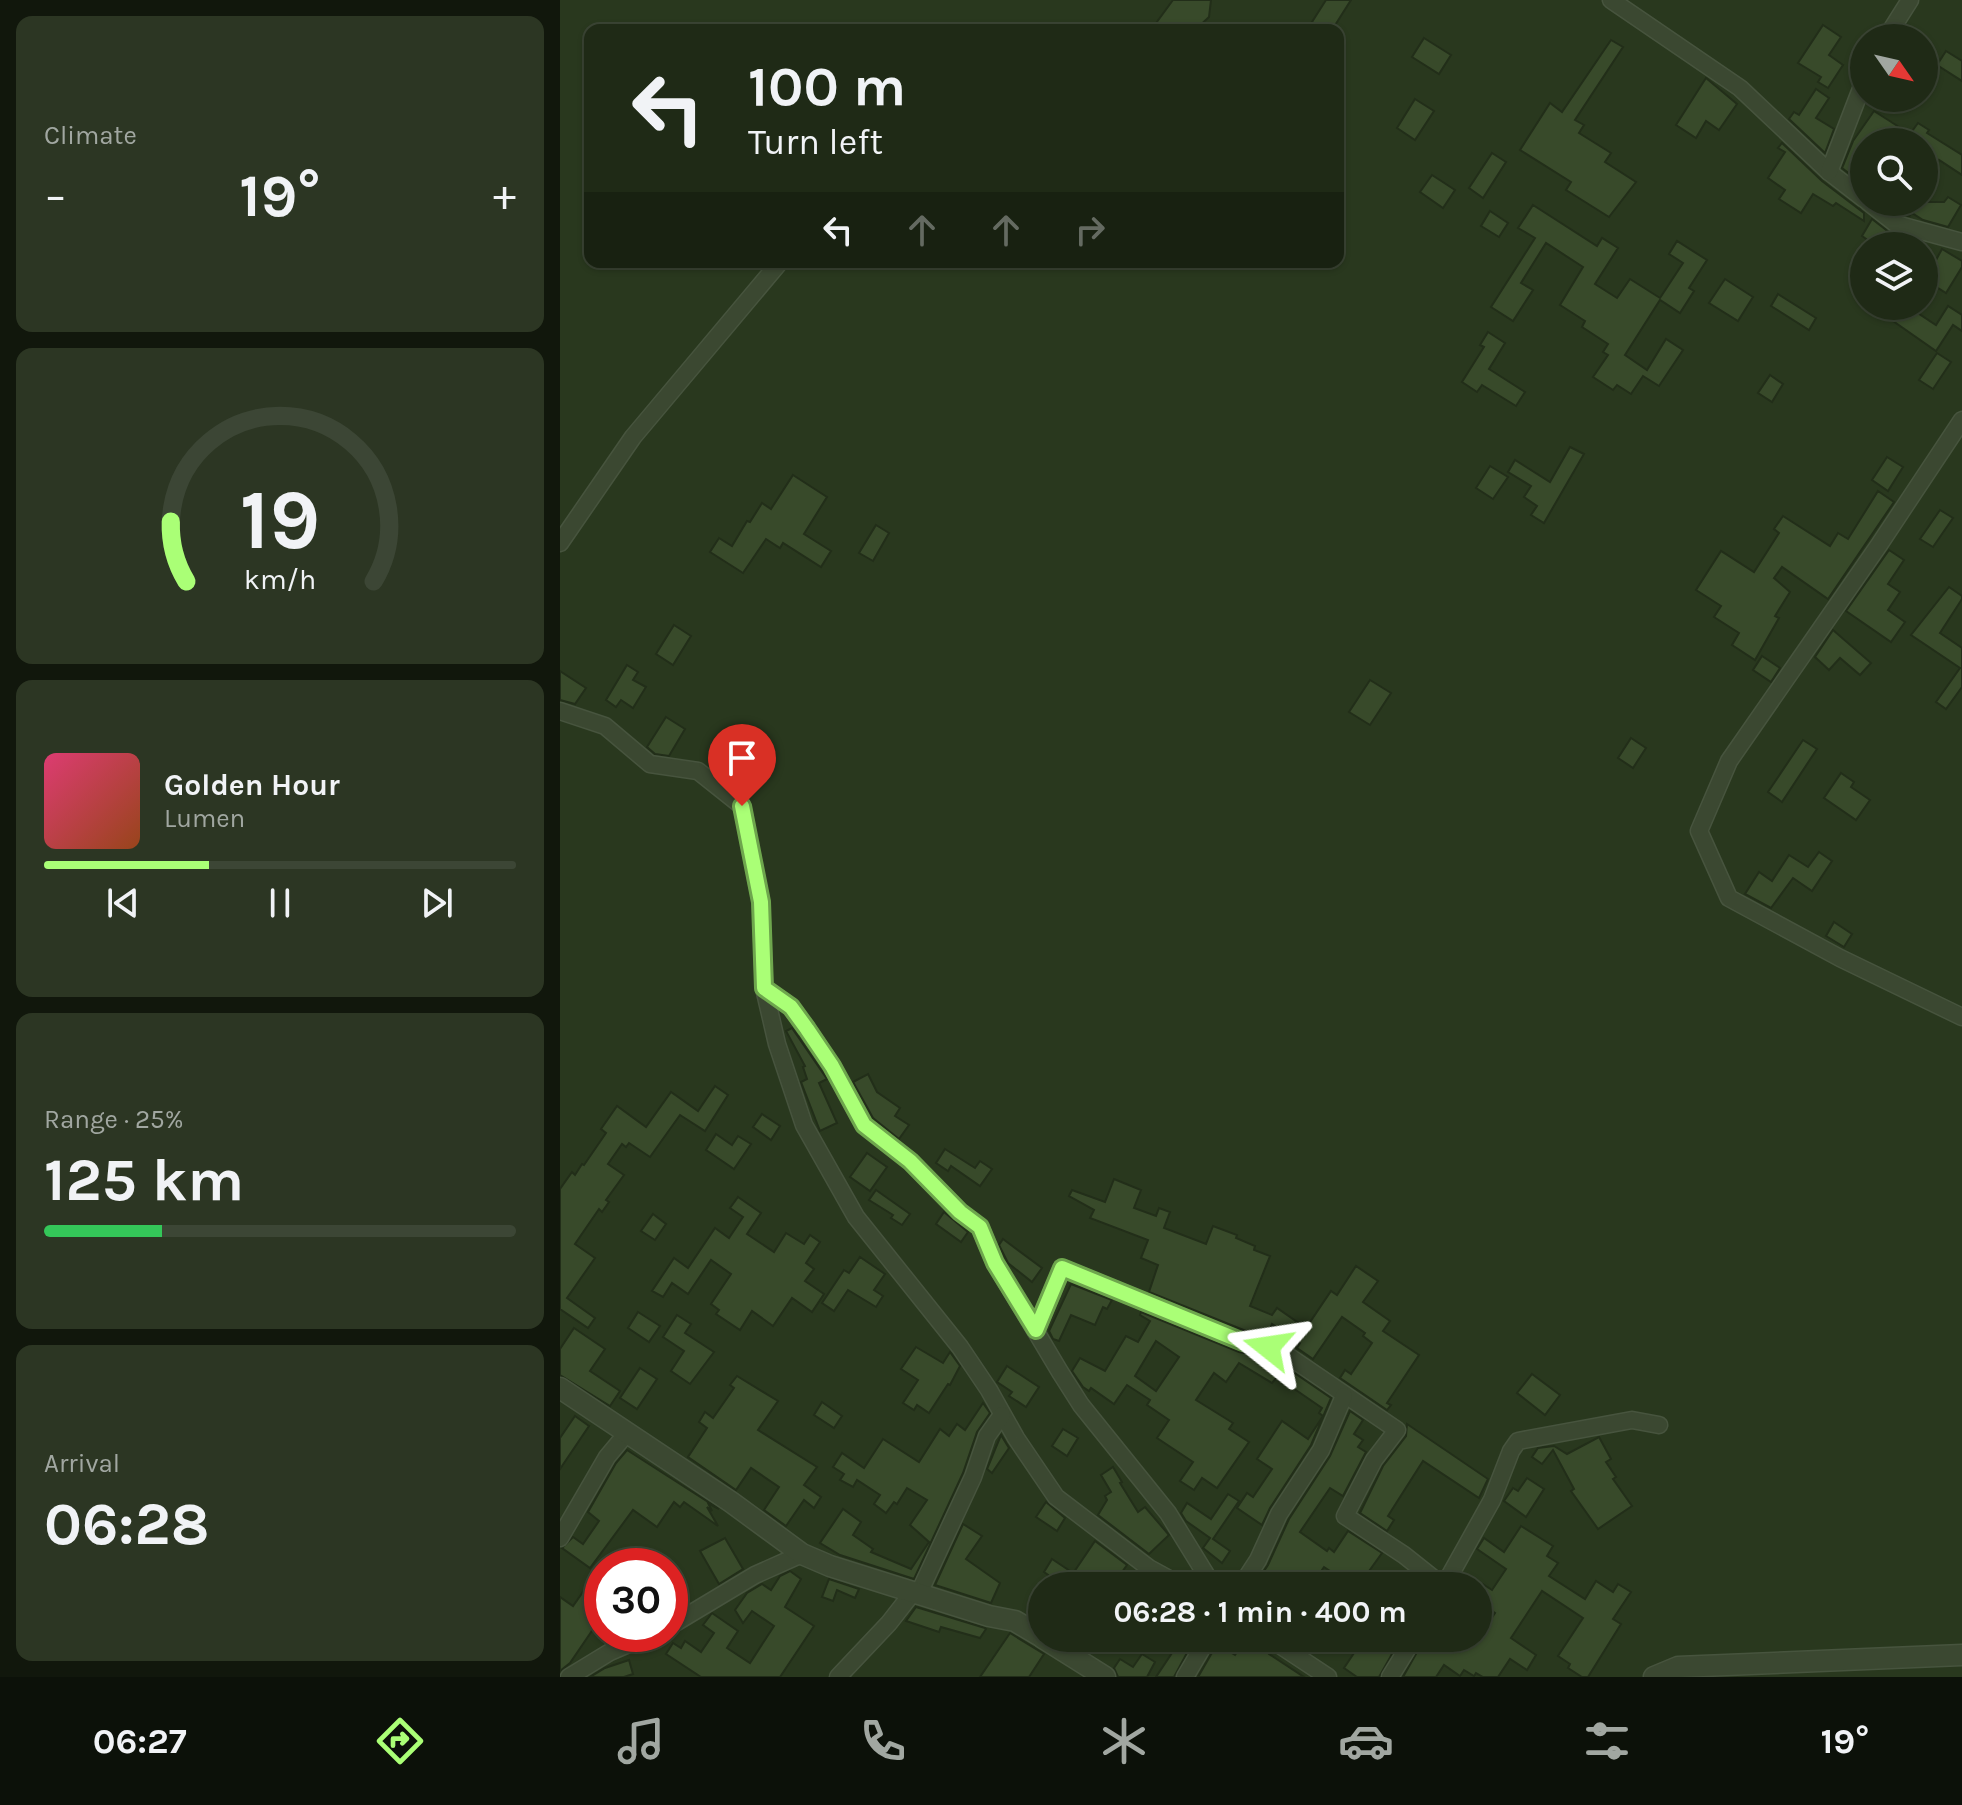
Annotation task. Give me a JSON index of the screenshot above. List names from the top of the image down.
{
  "north": "bottom right",
  "page": {
    "tile": [
      "Climate",
      ["Range · 25%", "125 km"],
      ["Arrival", "06:28"]
    ],
    "turn": ["100 m", "Turn left"],
    "heat": ["−", "19°", "+"],
    "song": ["Golden Hour", "Lumen"],
    "limit": "30",
    "trip": "06:28 · 1 min · 400 m",
    "tabs": ["06:27", "19°"],
    "gauge": ["19", "km/h"]
  }
}
